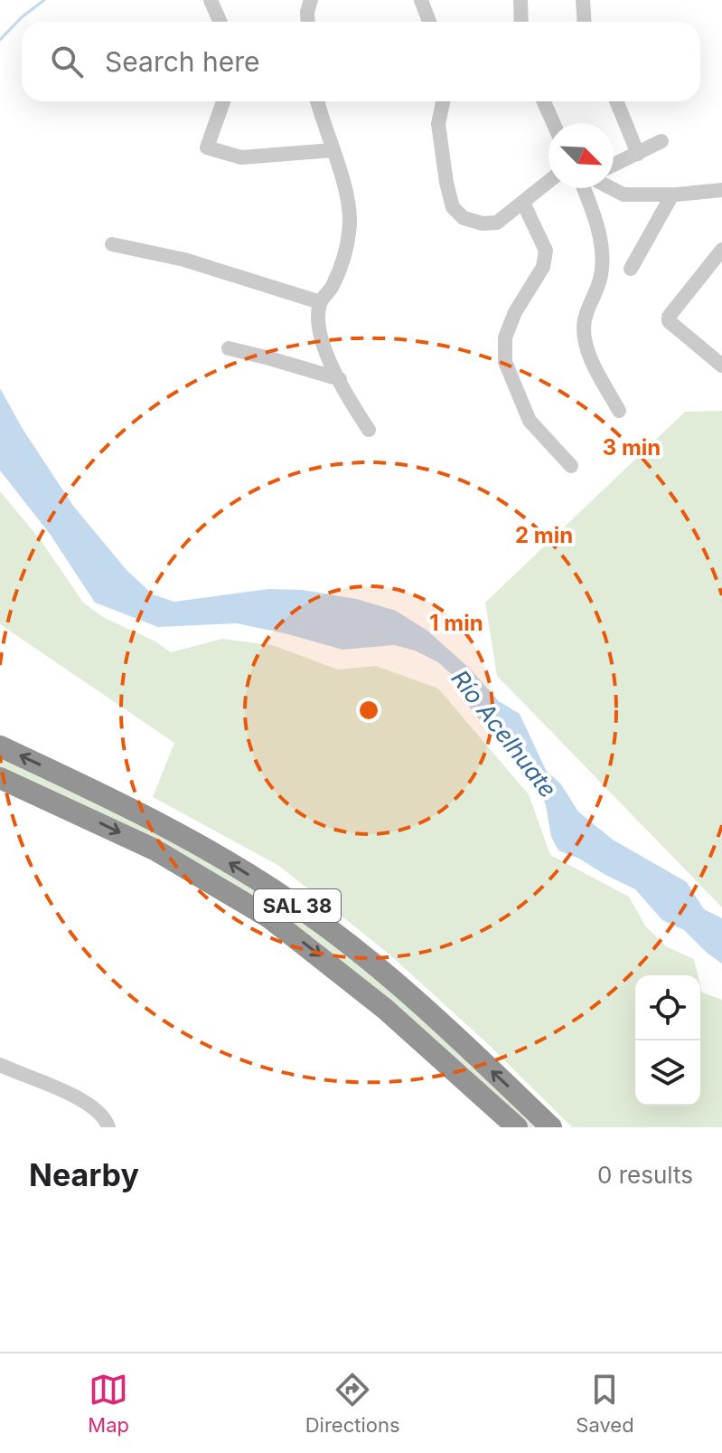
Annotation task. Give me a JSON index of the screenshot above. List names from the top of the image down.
{
  "streets": {
    "highway": ["SAL 38"]
  },
  "water": ["Río Acelhuate"],
  "north": "bottom right",
  "page": {
    "search": "Search here",
    "heading": ["Nearby", "0 results"],
    "nav": ["Map", "Directions", "Saved"]
  },
  "rings": ["3 min", "2 min", "1 min"]
}
